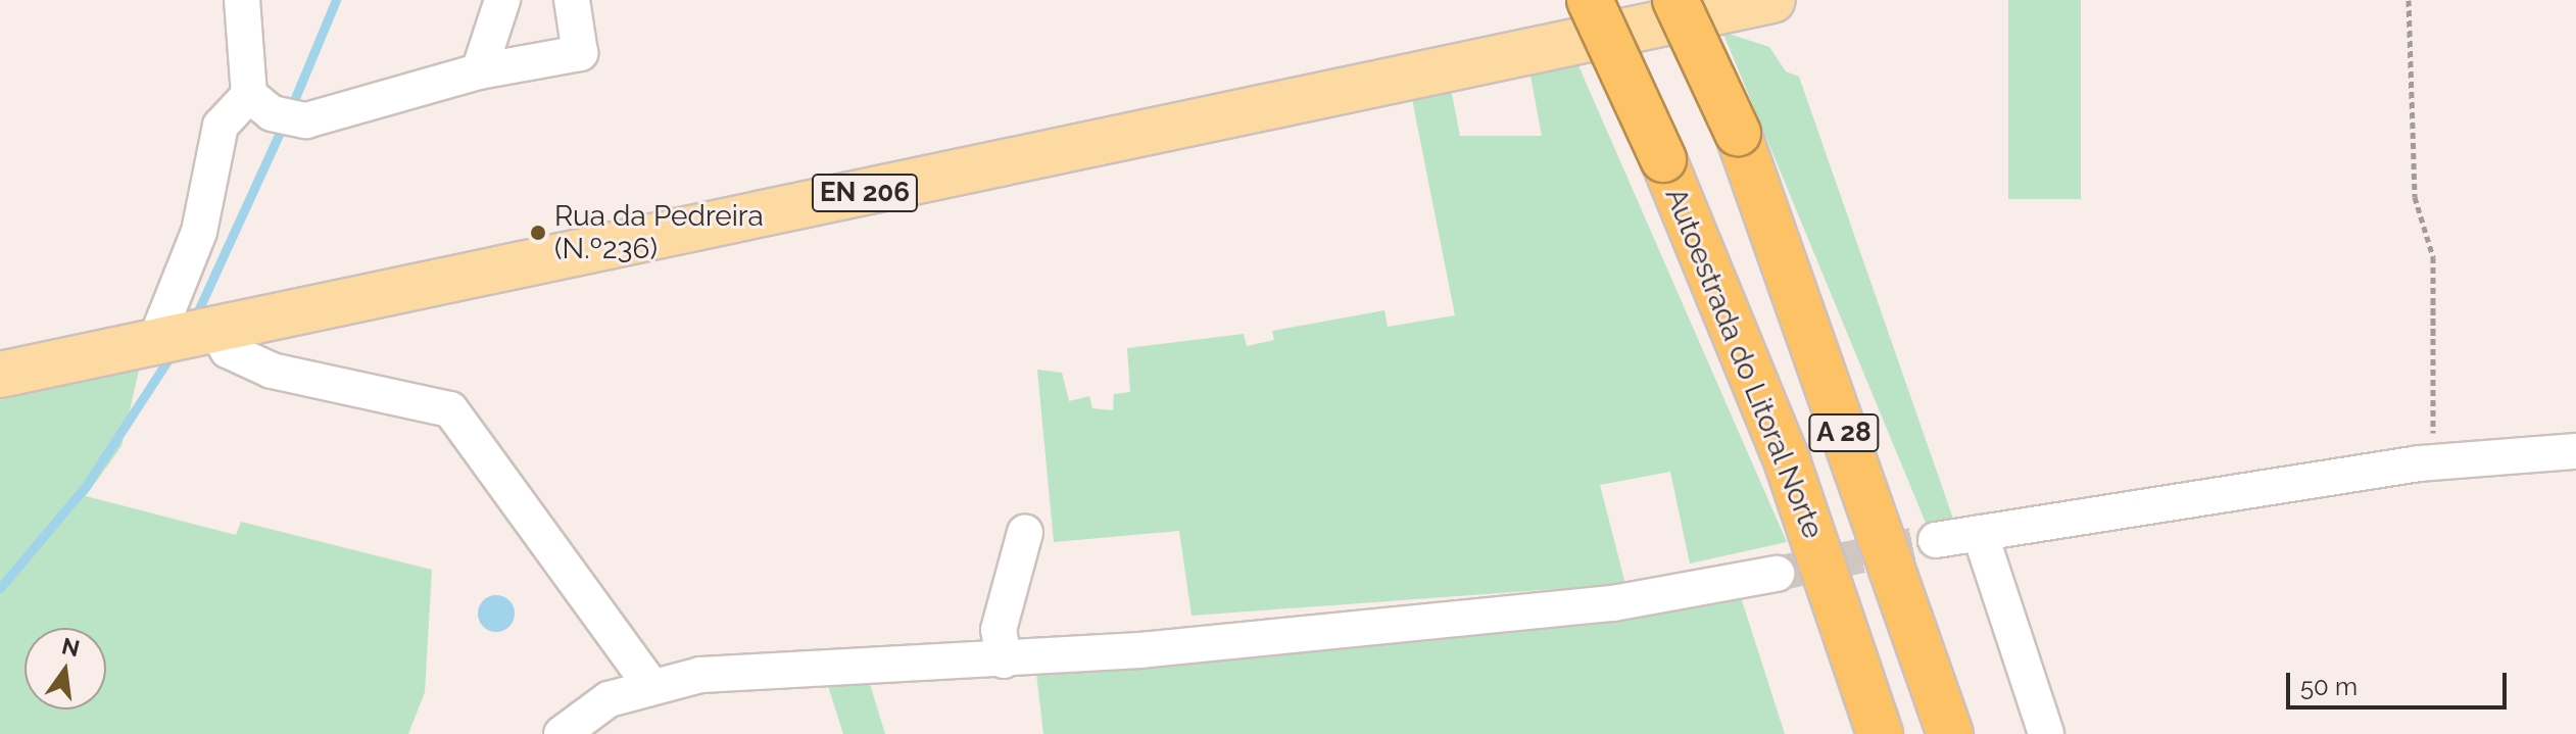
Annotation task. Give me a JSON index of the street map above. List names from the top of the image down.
{
  "streets": {
    "highway": ["Autoestrada do Litoral Norte", "A 28"],
    "main road": ["EN 206"]
  },
  "places": ["Rua da Pedreira (N.º236)"],
  "scale_bar": "50 m",
  "north": "top"
}
